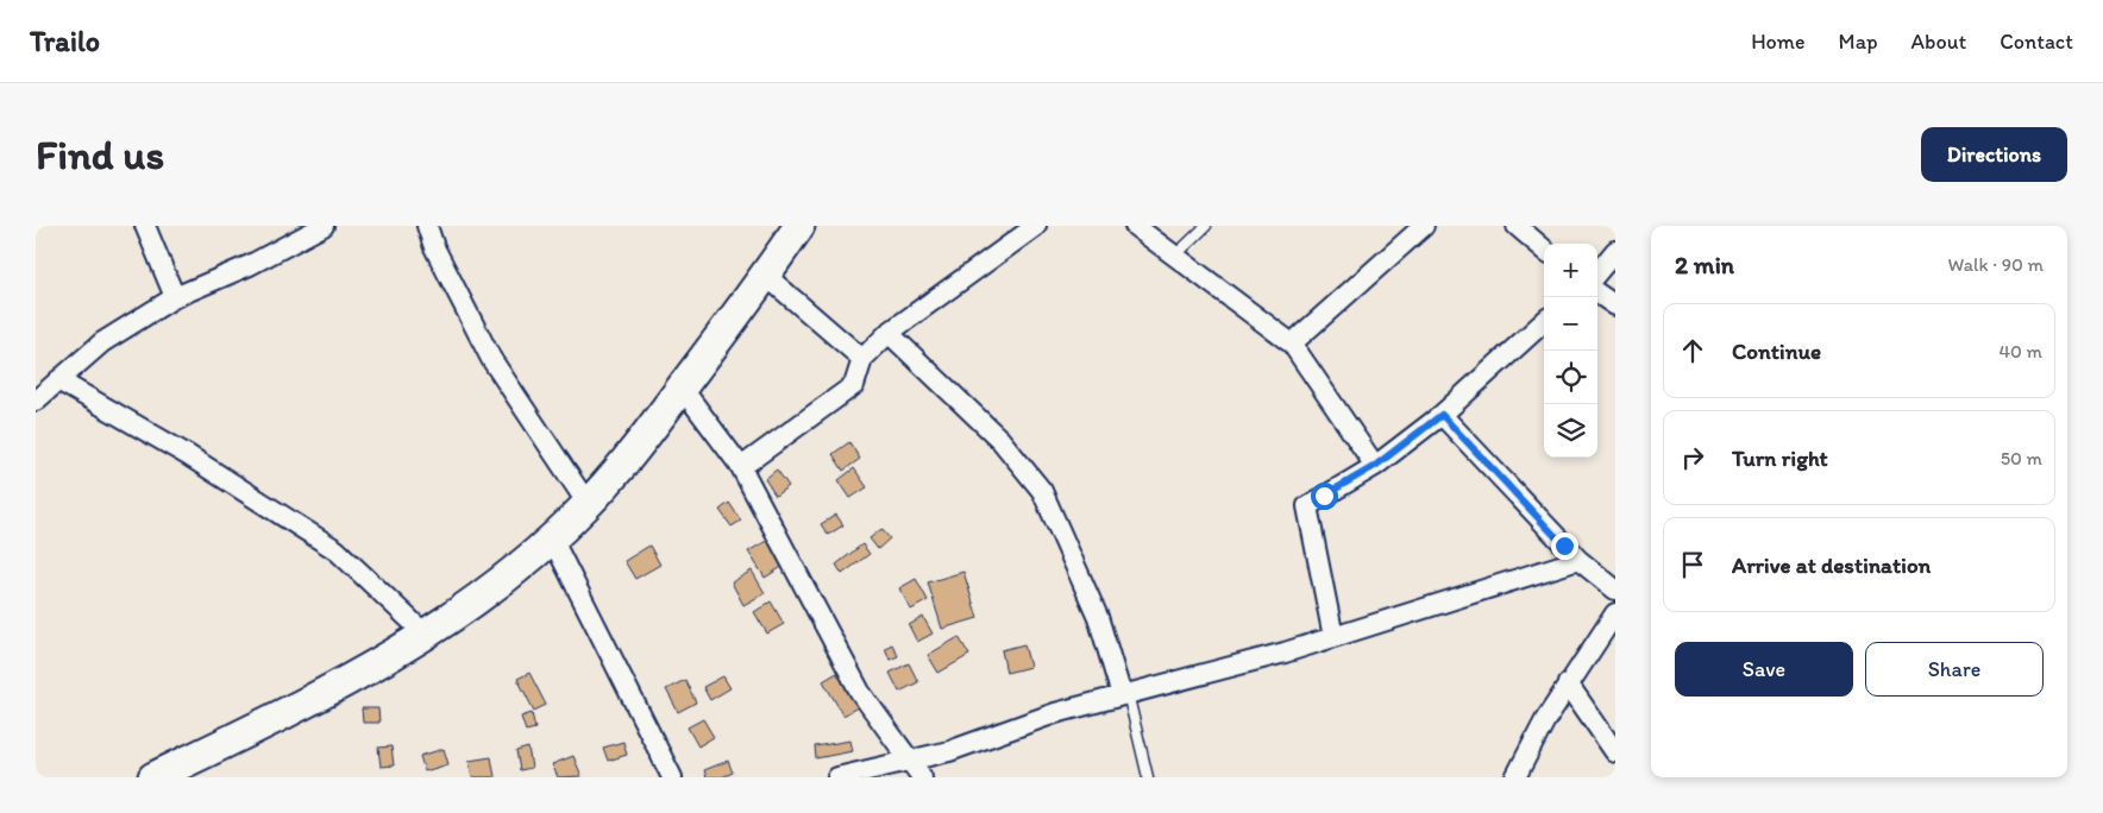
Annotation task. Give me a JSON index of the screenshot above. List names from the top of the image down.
{
  "page": {
    "header": "Trailo",
    "nav": [
      "Home",
      "Map",
      "About",
      "Contact"
    ],
    "buttons": [
      "Directions",
      ["Save", "Share"]
    ],
    "title": "Find us",
    "heading": ["2 min", "Walk · 90 m"],
    "map_buttons": ["+", "−"],
    "list": [
      ["Continue", "40 m"],
      ["Turn right", "50 m"],
      "Arrive at destination"
    ]
  }
}
